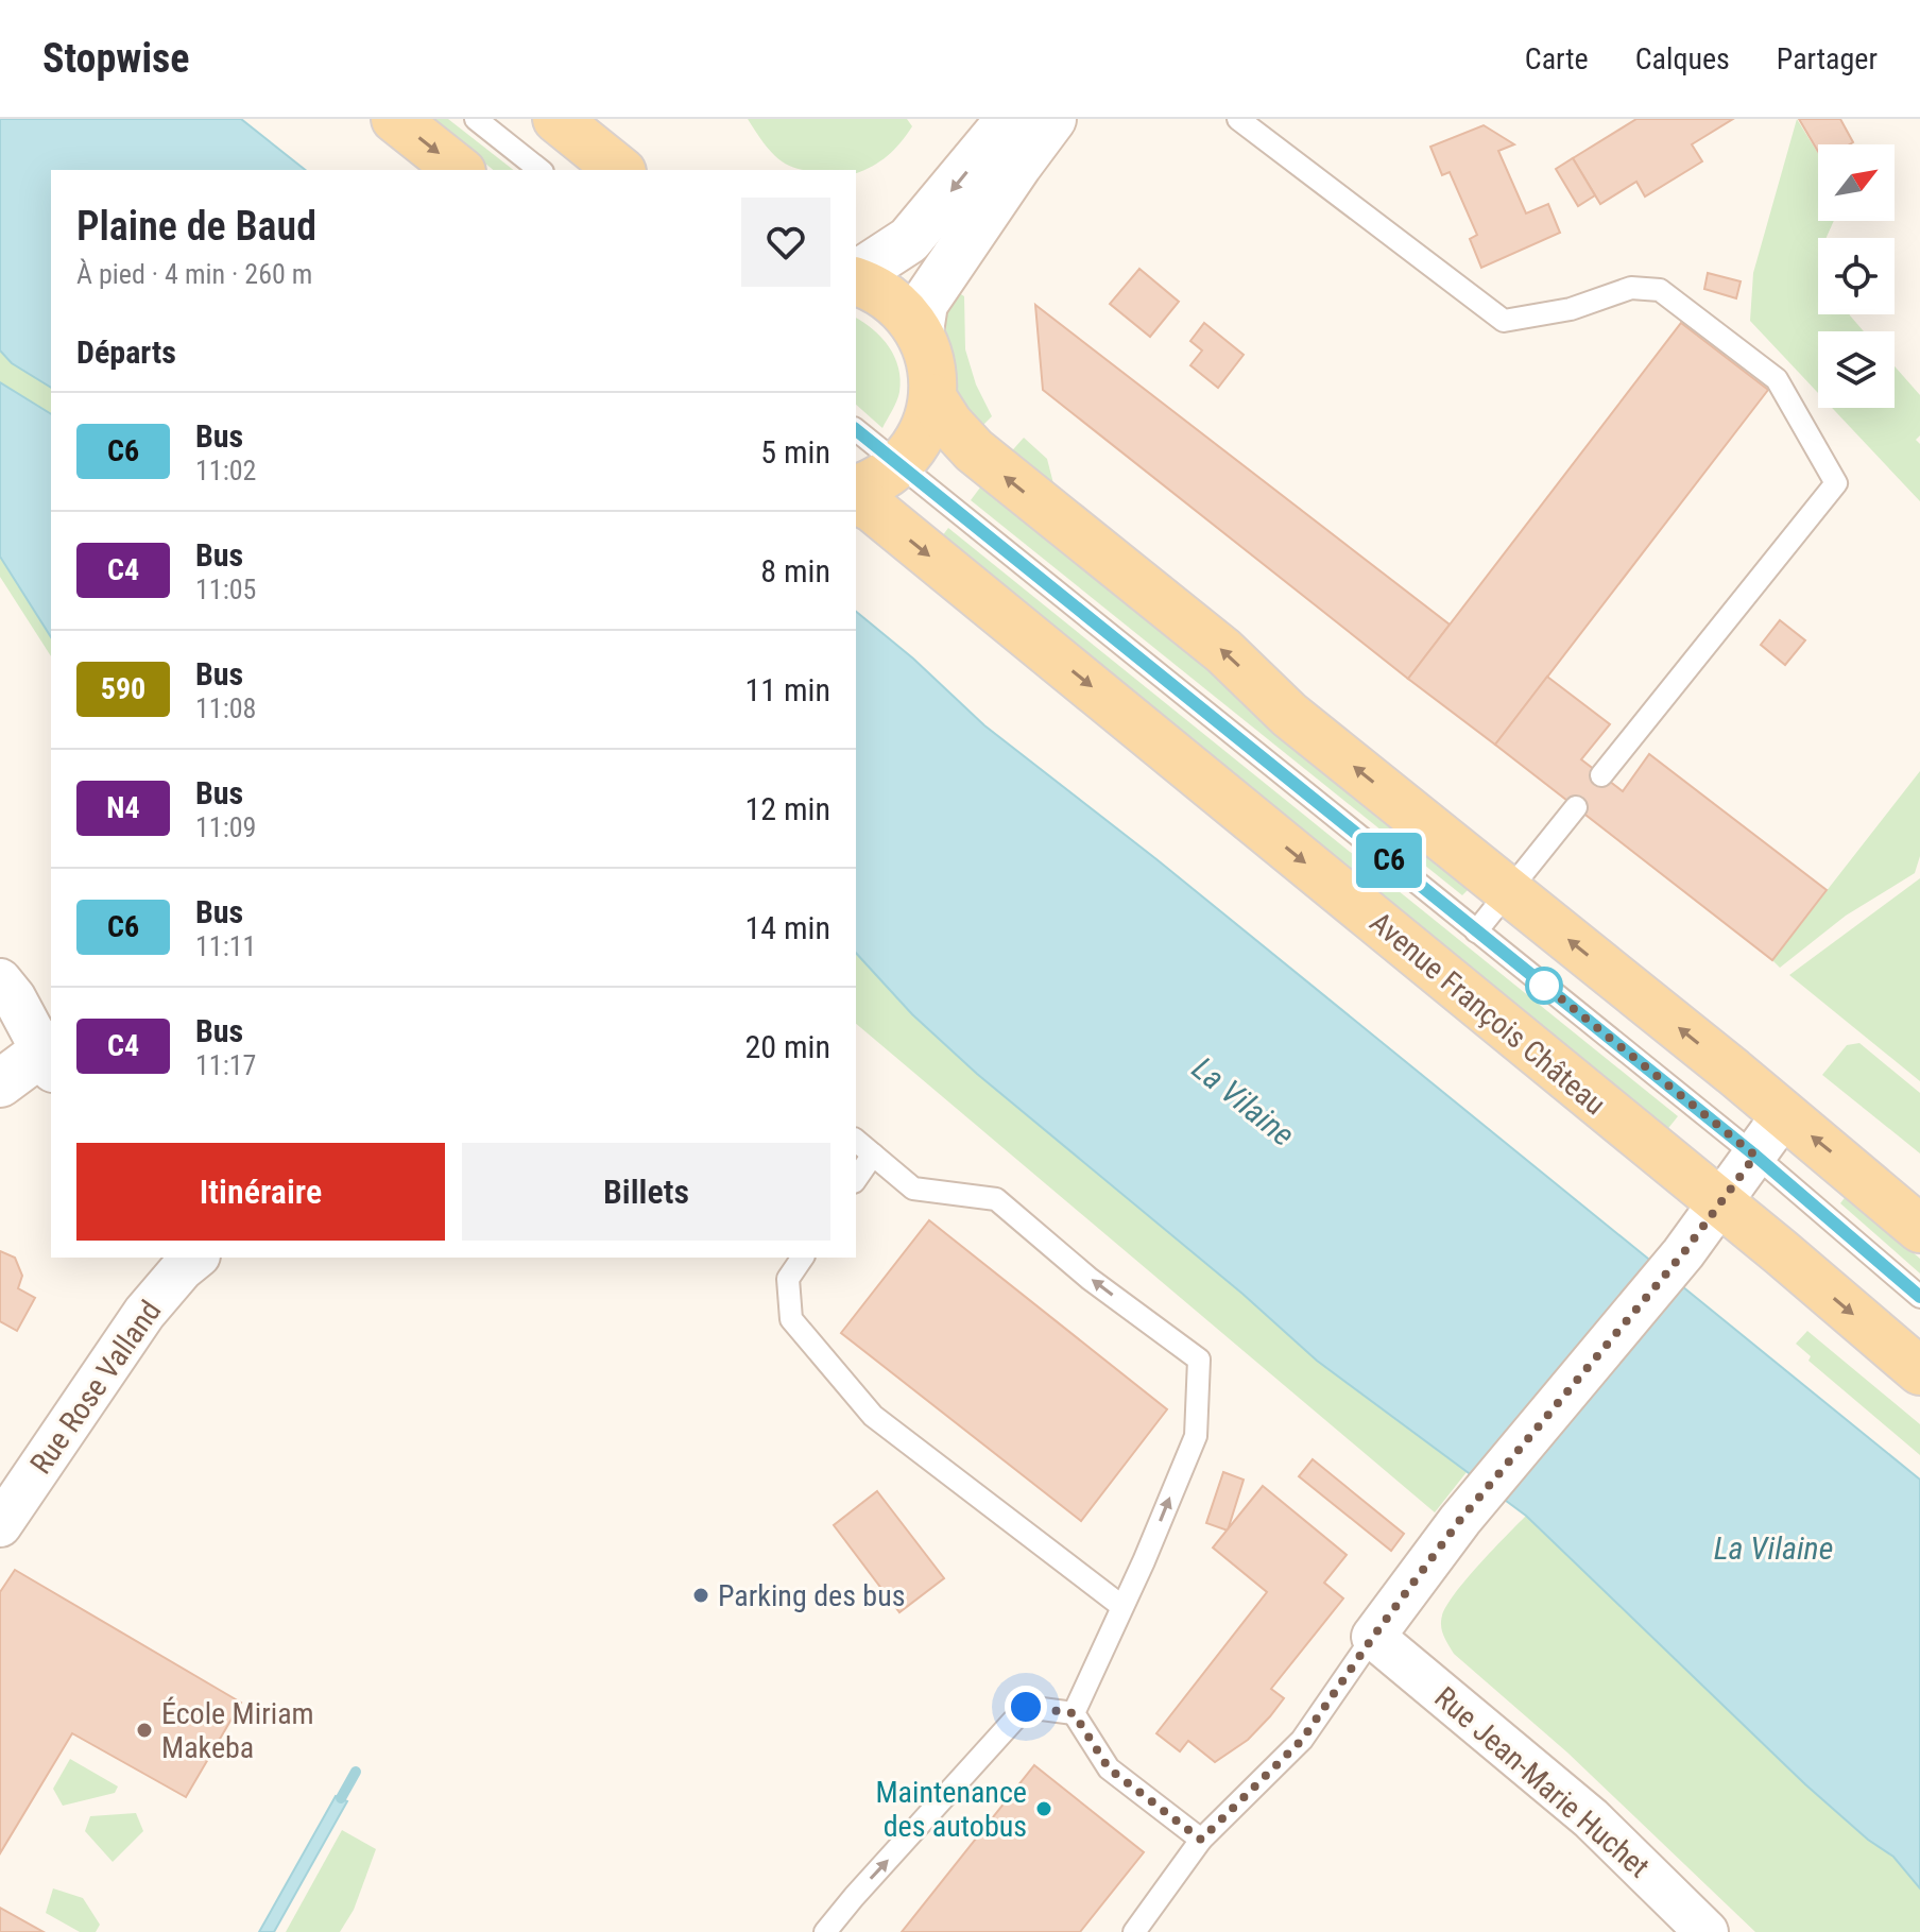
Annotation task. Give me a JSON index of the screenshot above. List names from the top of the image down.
{
  "streets": {
    "main road": ["Avenue François Château"],
    "street": ["Rue Rose Valland", "Rue Jean-Marie Huchet"]
  },
  "water": ["La Vilaine"],
  "places": ["Parking des bus", "École Miriam Makeba", "Maintenance des autobus"],
  "lines": ["bus line C6"],
  "north": "top right",
  "page": {
    "header": "Stopwise",
    "nav": ["Carte", "Calques", "Partager"],
    "on_map": "C6",
    "heading": [
      ["Plaine de Baud", "À pied · 4 min · 260 m"],
      "Départs"
    ],
    "list": [
      {
        "mark": "C6",
        "name": "Bus",
        "note": "11:02",
        "value": "5 min"
      },
      {
        "mark": "C4",
        "name": "Bus",
        "note": "11:05",
        "value": "8 min"
      },
      {
        "mark": "590",
        "name": "Bus",
        "note": "11:08",
        "value": "11 min"
      },
      {
        "mark": "N4",
        "name": "Bus",
        "note": "11:09",
        "value": "12 min"
      },
      {
        "mark": "C6",
        "name": "Bus",
        "note": "11:11",
        "value": "14 min"
      },
      {
        "mark": "C4",
        "name": "Bus",
        "note": "11:17",
        "value": "20 min"
      }
    ],
    "buttons": ["Itinéraire", "Billets"]
  }
}
